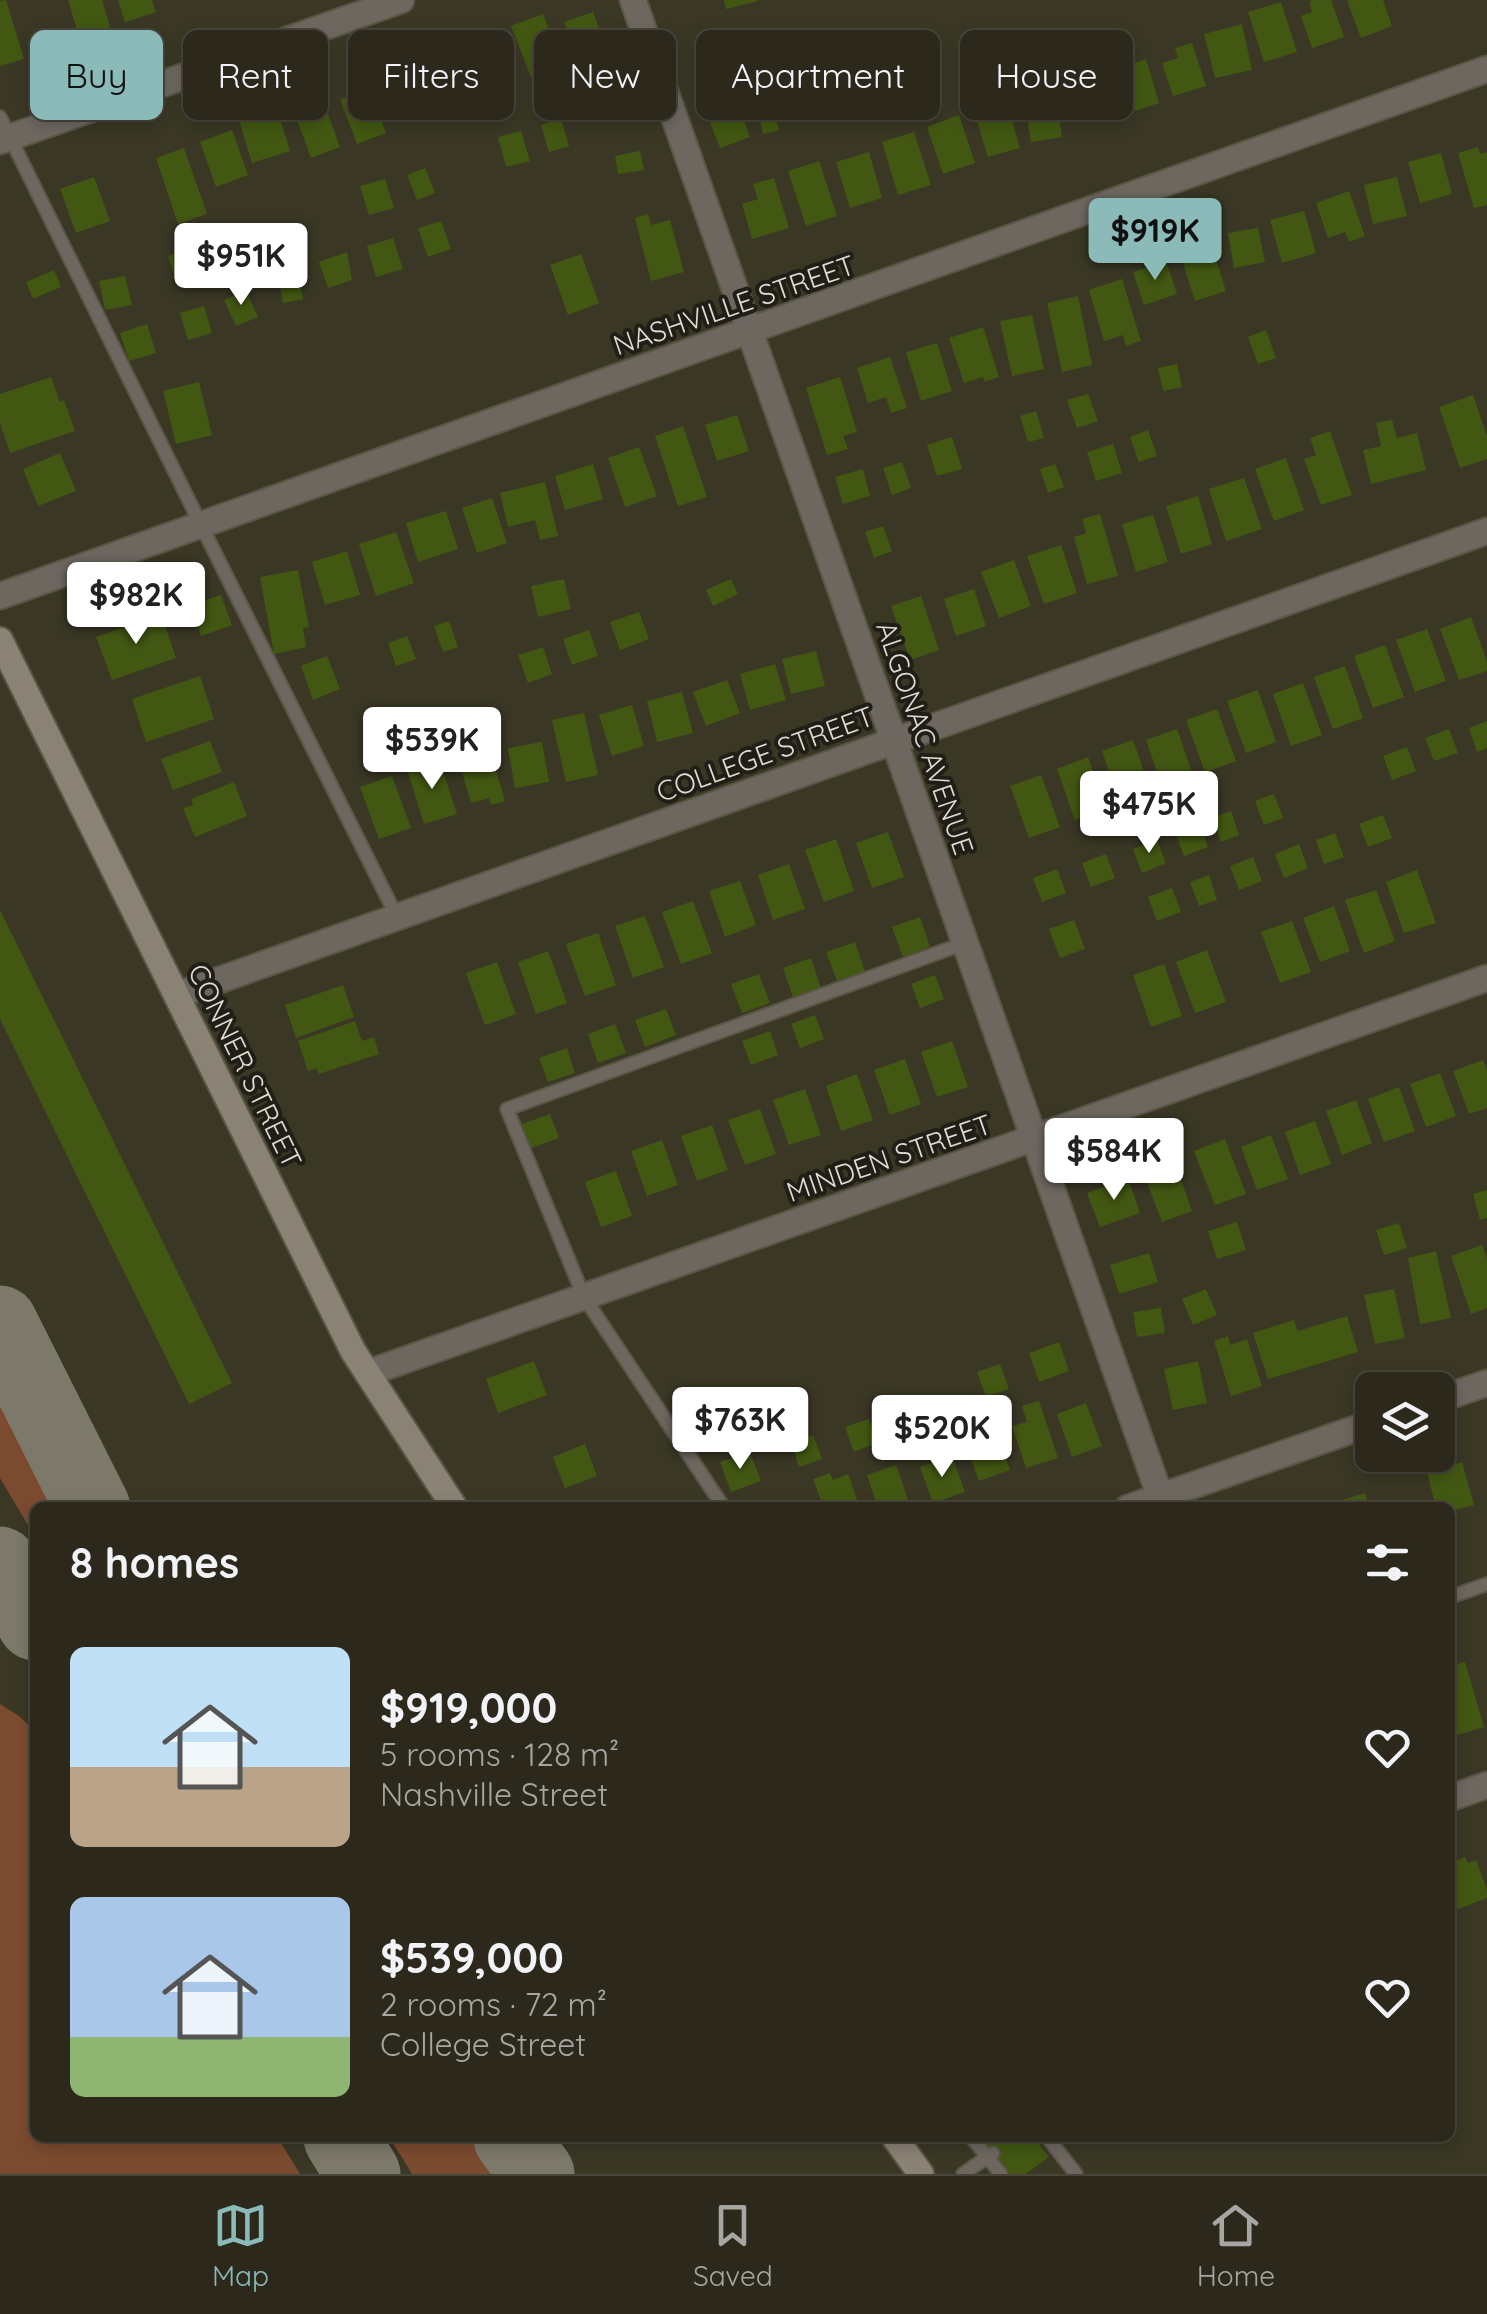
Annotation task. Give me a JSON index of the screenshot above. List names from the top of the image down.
{
  "streets": {
    "main road": ["CONNER STREET"],
    "street": [
      "NASHVILLE STREET",
      "ALGONAC AVENUE",
      "COLLEGE STREET",
      "MINDEN STREET"
    ]
  },
  "crossings": [
    ["NASHVILLE STREET", "ALGONAC AVENUE"],
    ["ALGONAC AVENUE", "COLLEGE STREET"],
    ["ALGONAC AVENUE", "MINDEN STREET"],
    ["COLLEGE STREET", "CONNER STREET"],
    ["CONNER STREET", "MINDEN STREET"]
  ],
  "page": {
    "chip": [
      "Buy",
      "Rent",
      "Filters",
      "New",
      "Apartment",
      "House"
    ],
    "price": [
      "$919K",
      "$951K",
      "$982K",
      "$539K",
      "$475K",
      "$584K",
      "$763K",
      "$520K"
    ],
    "heading": "8 homes",
    "list": [
      {
        "name": "$919,000",
        "note": "5 rooms · 128 m² · Nashville Street"
      },
      {
        "name": "$539,000",
        "note": "2 rooms · 72 m² · College Street"
      }
    ],
    "tabs": ["Map", "Saved", "Home"]
  }
}
